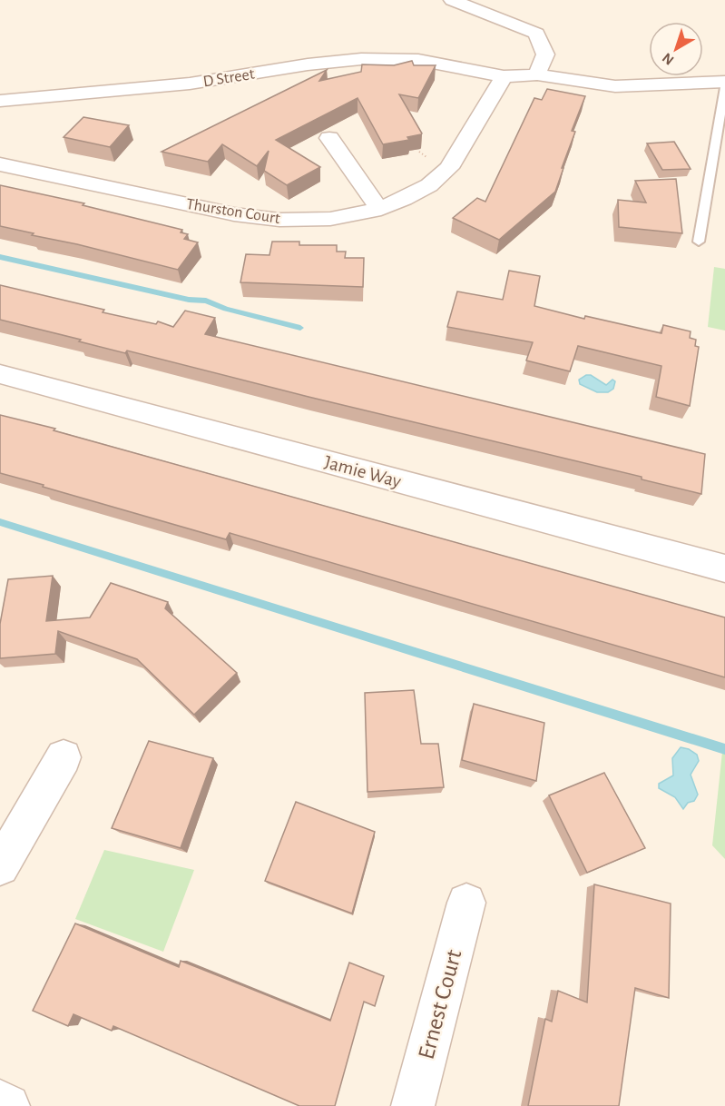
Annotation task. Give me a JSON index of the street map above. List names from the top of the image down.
{
  "streets": {
    "street": [
      "D Street",
      "Thurston Court",
      "Jamie Way",
      "Ernest Court"
    ]
  },
  "crossings": [
    ["D Street", "Thurston Court"]
  ],
  "north": "bottom left"
}
